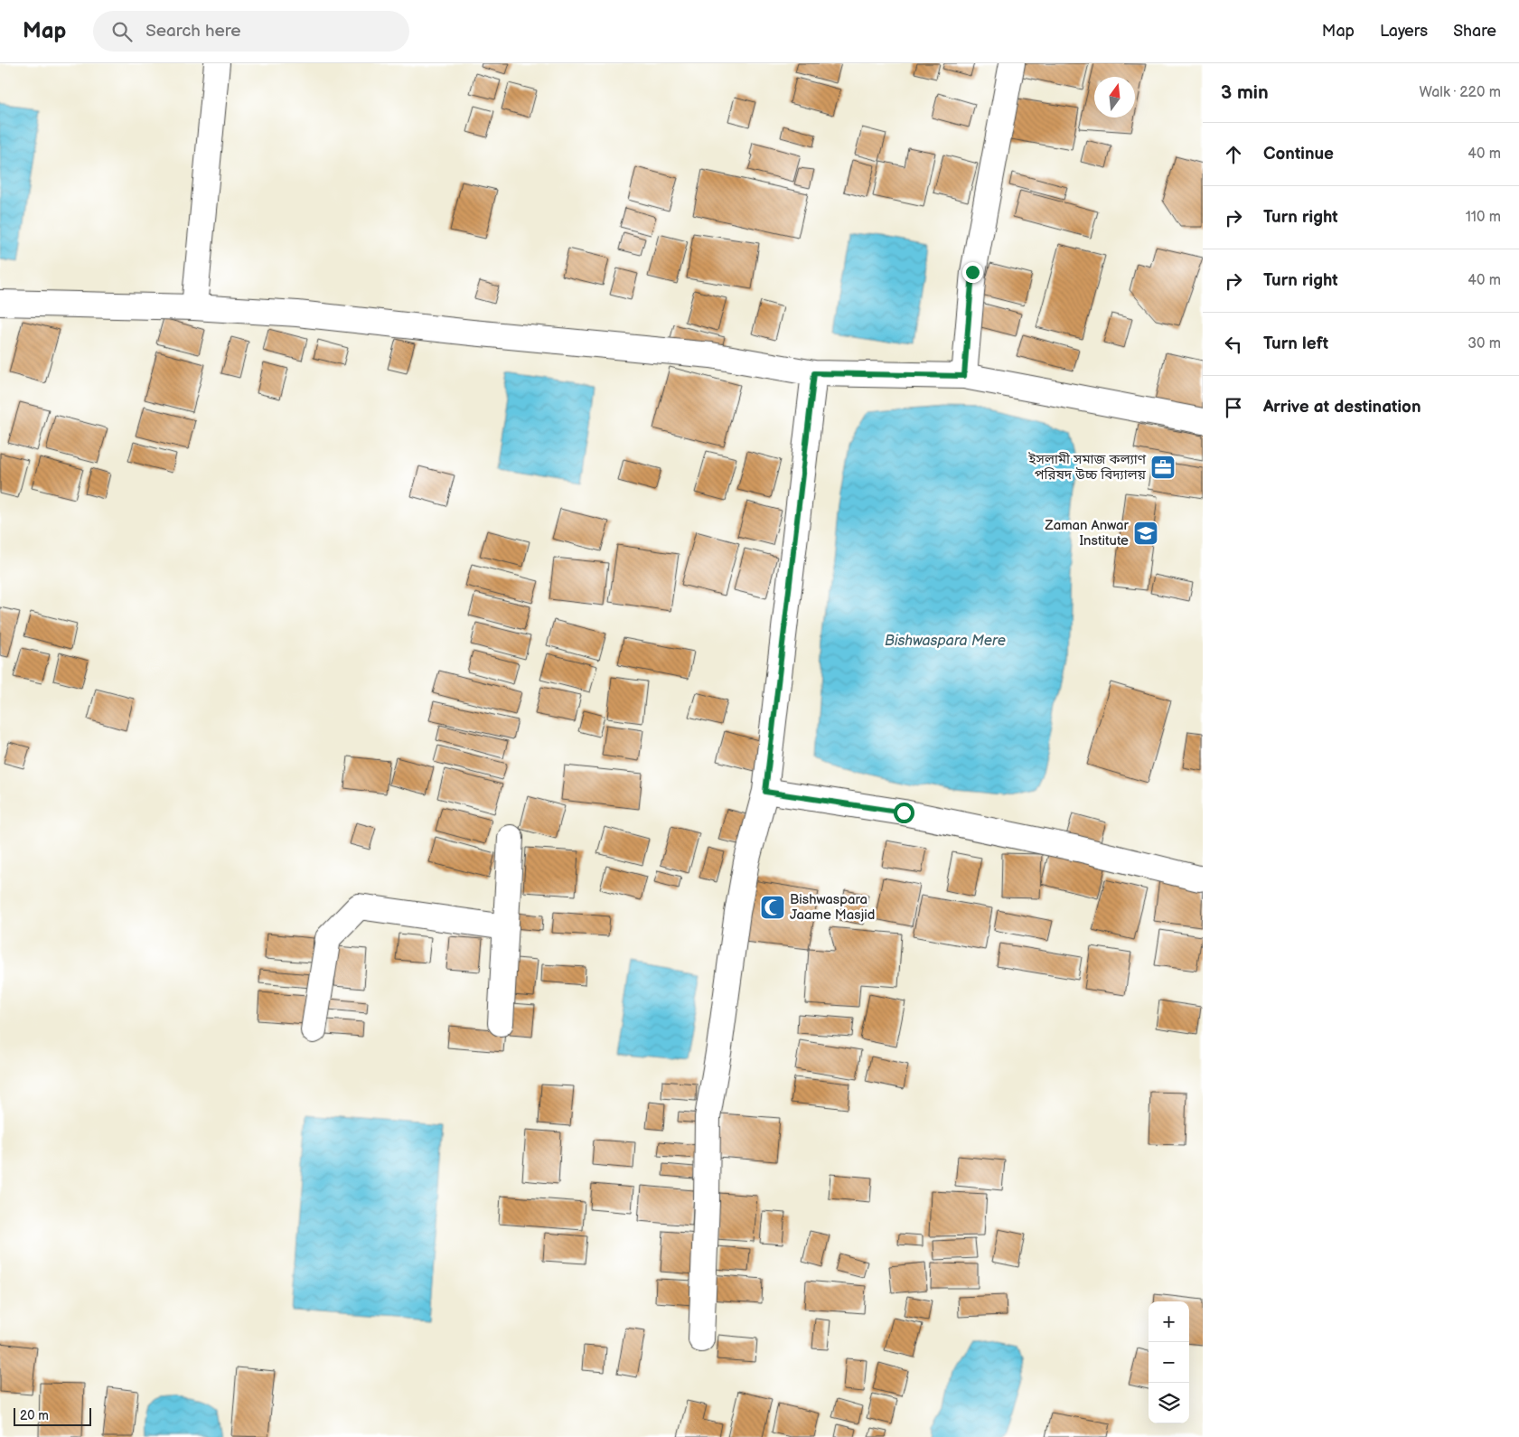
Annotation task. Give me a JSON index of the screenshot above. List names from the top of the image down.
{
  "water": ["Bishwaspara Mere"],
  "places": {
    "office": ["ইসলামী সমাজ কল্যাণ পরিষদ উচ্চ বিদ্যালয়"],
    "school or university": ["Zaman Anwar Institute"],
    "mosque": ["Bishwaspara Jaame Masjid"]
  },
  "scale_bar": "20 m",
  "north": "top",
  "page": {
    "header": "Map",
    "search": "Search here",
    "nav": ["Map", "Layers", "Share"],
    "heading": ["3 min", "Walk · 220 m"],
    "list": [
      ["Continue", "40 m"],
      ["Turn right", "110 m"],
      ["Turn right", "40 m"],
      ["Turn left", "30 m"],
      "Arrive at destination"
    ],
    "map_buttons": ["+", "−"],
    "scale": "20 m"
  }
}
